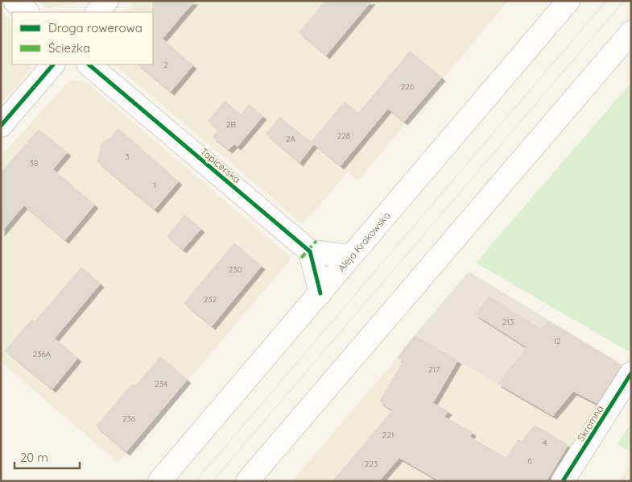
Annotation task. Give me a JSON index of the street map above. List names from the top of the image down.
{
  "streets": {
    "main road": ["Tapicerska", "Aleja Krakowska", "Skromna"]
  },
  "house_numbers": [
    "2",
    "226",
    "2B",
    "228",
    "2A",
    "3",
    "38",
    "1",
    "230",
    "232",
    "213",
    "12",
    "236A",
    "217",
    "234",
    "236",
    "221",
    "4",
    "6",
    "223"
  ],
  "legend": ["Droga rowerowa", "Ścieżka"],
  "scale_bar": "20 m"
}
